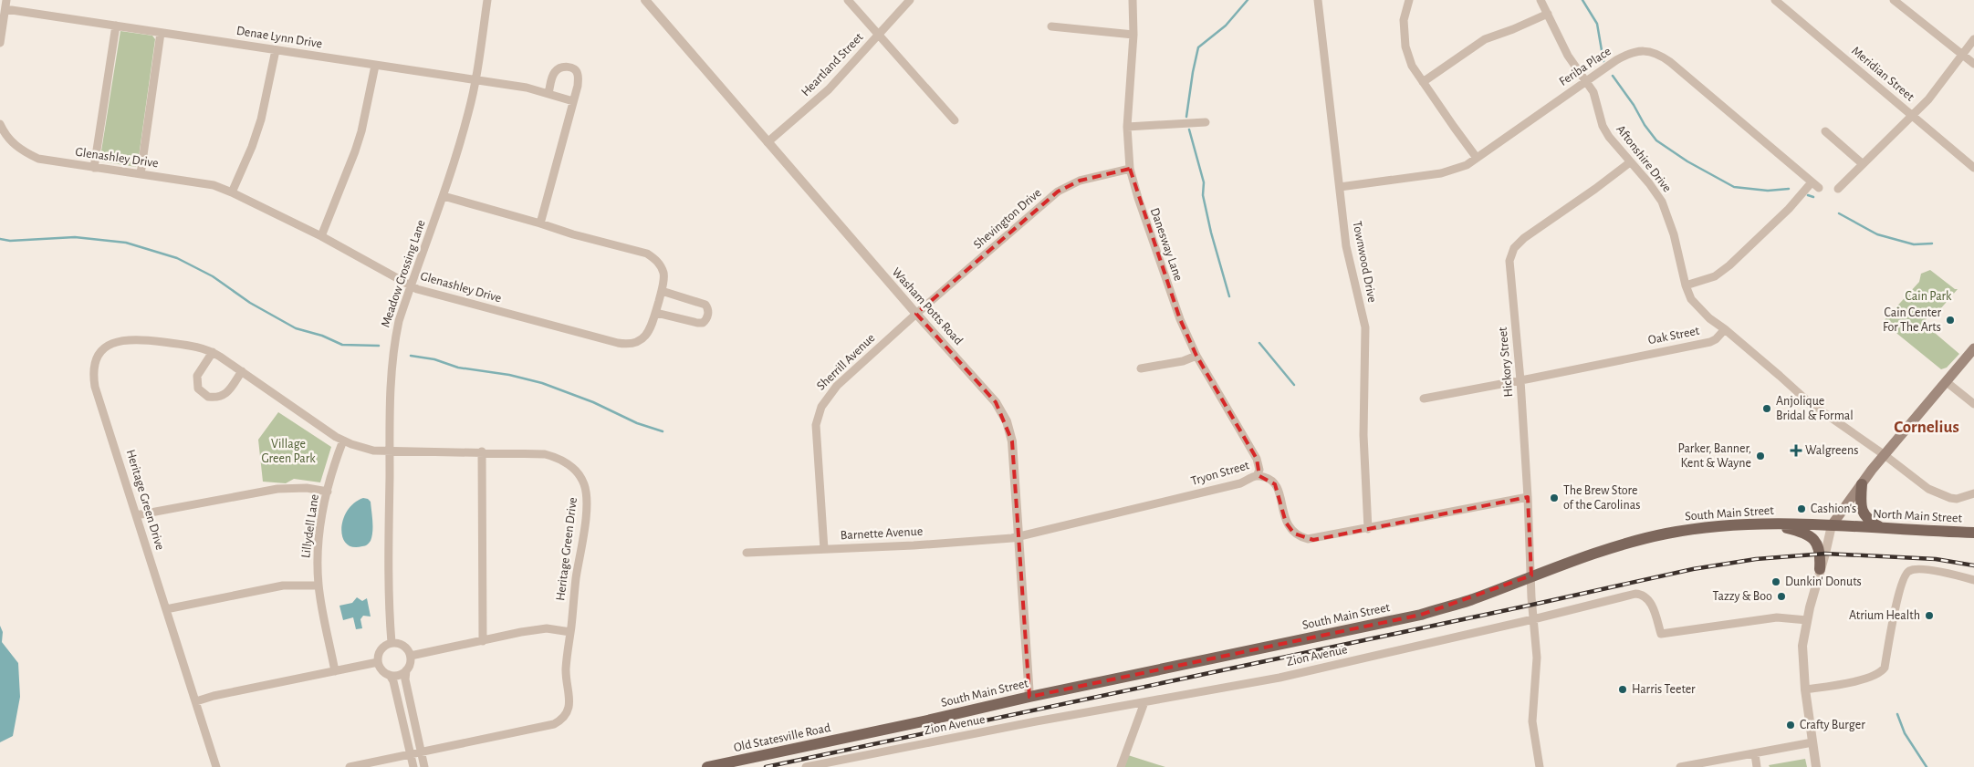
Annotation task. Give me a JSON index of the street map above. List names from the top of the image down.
{
  "streets": {
    "main road": ["South Main Street", "North Main Street", "Old Statesville Road"],
    "street": [
      "Denae Lynn Drive",
      "Heartland Street",
      "Feriba Place",
      "Meridian Street",
      "Glenashley Drive",
      "Aftonshire Drive",
      "Shevington Drive",
      "Danesway Lane",
      "Townwood Drive",
      "Meadow Crossing Lane",
      "Washam Potts Road",
      "Oak Street",
      "Sherrill Avenue",
      "Hickory Street",
      "Tryon Street",
      "Heritage Green Drive",
      "Lillydell Lane",
      "Barnette Avenue",
      "Zion Avenue"
    ]
  },
  "crossings": [
    ["Denae Lynn Drive", "Meadow Crossing Lane"],
    ["Heartland Street", "Washam Potts Road"],
    ["Feriba Place", "Aftonshire Drive"],
    ["Feriba Place", "Townwood Drive"],
    ["Glenashley Drive", "Meadow Crossing Lane"],
    ["Aftonshire Drive", "Oak Street"],
    ["Aftonshire Drive", "Hickory Street"],
    ["Shevington Drive", "Danesway Lane"],
    ["Shevington Drive", "Washam Potts Road"],
    ["Shevington Drive", "Sherrill Avenue"],
    ["Danesway Lane", "Tryon Street"],
    ["Townwood Drive", "Tryon Street"],
    ["Meadow Crossing Lane", "Heritage Green Drive"],
    ["Washam Potts Road", "Sherrill Avenue"],
    ["Washam Potts Road", "Tryon Street"],
    ["Washam Potts Road", "South Main Street"],
    ["Washam Potts Road", "Barnette Avenue"],
    ["Oak Street", "Hickory Street"],
    ["Sherrill Avenue", "Barnette Avenue"],
    ["Hickory Street", "Tryon Street"],
    ["Hickory Street", "South Main Street"],
    ["Hickory Street", "Zion Avenue"],
    ["Tryon Street", "Barnette Avenue"],
    ["Heritage Green Drive", "Lillydell Lane"],
    ["South Main Street", "North Main Street"],
    ["South Main Street", "Old Statesville Road"]
  ],
  "districts": ["Cornelius"],
  "parks": ["Cain Park", "Village Green Park"],
  "places": {
    "other": [
      "Cain Center For The Arts",
      "Anjolique Bridal & Formal",
      "Parker, Banner, Kent & Wayne",
      "The Brew Store of the Carolinas",
      "Cashion's",
      "Dunkin' Donuts",
      "Tazzy & Boo",
      "Atrium Health",
      "Harris Teeter",
      "Crafty Burger"
    ],
    "health": ["Walgreens"]
  }
}
